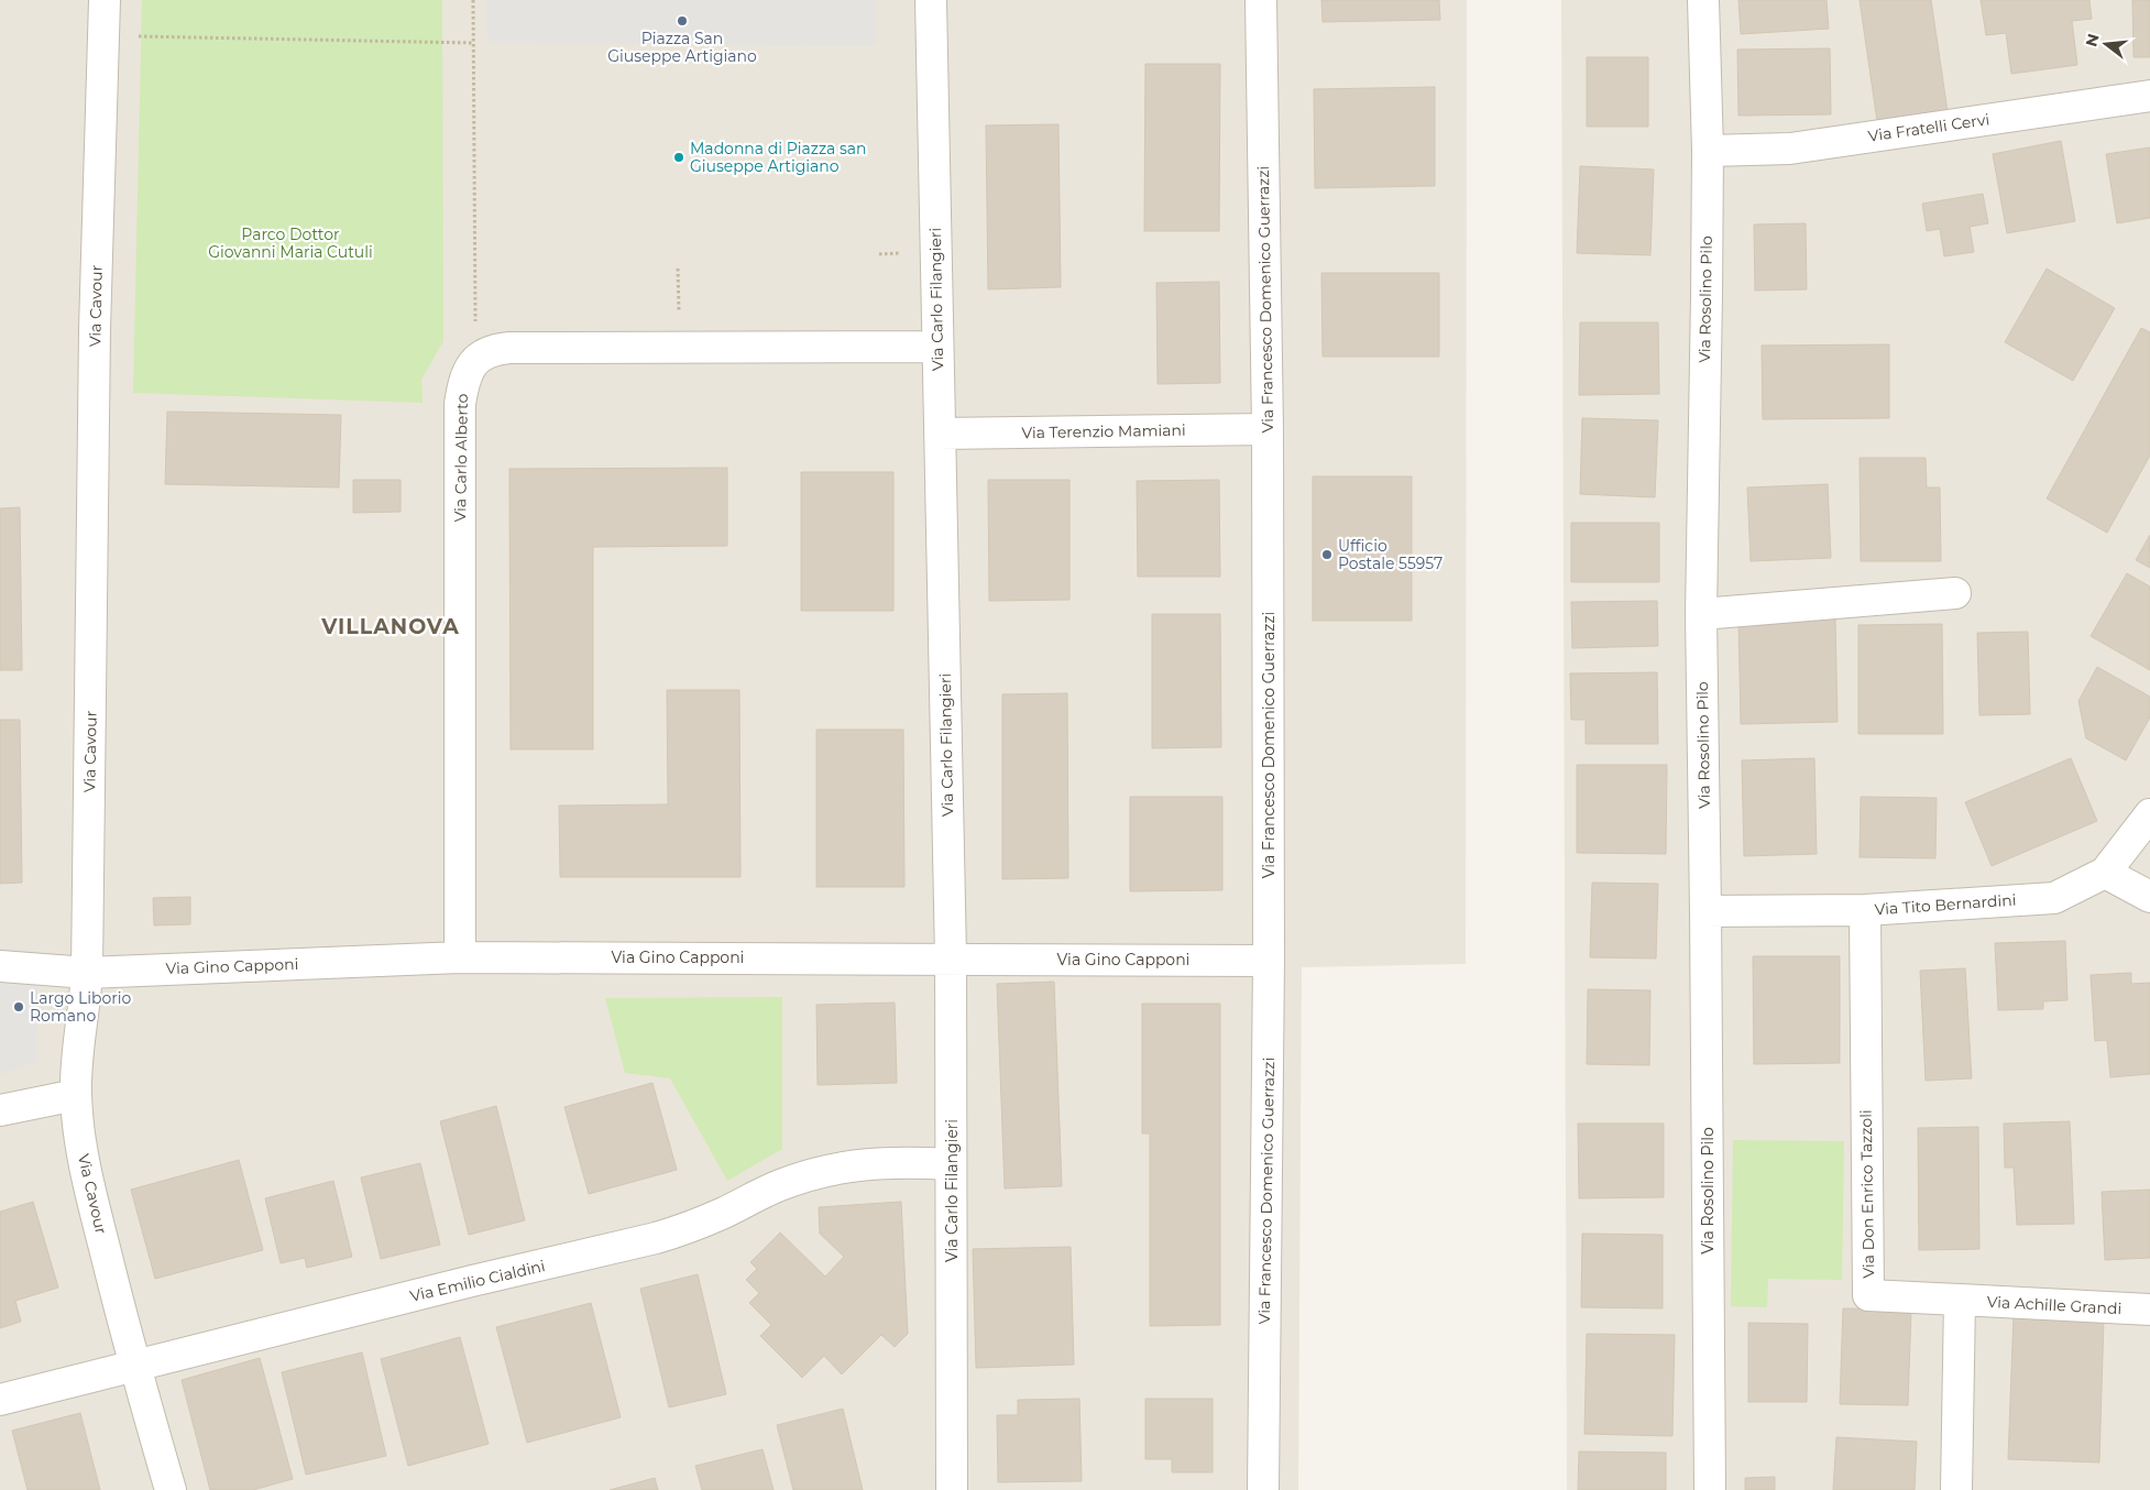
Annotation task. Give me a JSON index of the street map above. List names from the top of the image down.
{
  "streets": {
    "street": [
      "Via Fratelli Cervi",
      "Via Carlo Filangieri",
      "Via Francesco Domenico Guerrazzi",
      "Via Rosolino Pilo",
      "Via Cavour",
      "Via Terenzio Mamiani",
      "Via Carlo Alberto",
      "Via Tito Bernardini",
      "Via Gino Capponi",
      "Via Don Enrico Tazzoli",
      "Via Emilio Cialdini",
      "Via Achille Grandi"
    ]
  },
  "crossings": [
    ["Via Fratelli Cervi", "Via Rosolino Pilo"],
    ["Via Carlo Filangieri", "Via Terenzio Mamiani"],
    ["Via Carlo Filangieri", "Via Gino Capponi"],
    ["Via Carlo Filangieri", "Via Emilio Cialdini"],
    ["Via Francesco Domenico Guerrazzi", "Via Terenzio Mamiani"],
    ["Via Francesco Domenico Guerrazzi", "Via Gino Capponi"],
    ["Via Rosolino Pilo", "Via Tito Bernardini"],
    ["Via Cavour", "Via Gino Capponi"],
    ["Via Cavour", "Via Emilio Cialdini"],
    ["Via Carlo Alberto", "Via Gino Capponi"],
    ["Via Tito Bernardini", "Via Don Enrico Tazzoli"],
    ["Via Don Enrico Tazzoli", "Via Achille Grandi"]
  ],
  "districts": ["VILLANOVA"],
  "parks": ["Parco Dottor Giovanni Maria Cutuli"],
  "places": [
    "Piazza San Giuseppe Artigiano",
    "Madonna di Piazza san Giuseppe Artigiano",
    "Ufficio Postale 55957",
    "Largo Liborio Romano"
  ],
  "north": "left"
}
